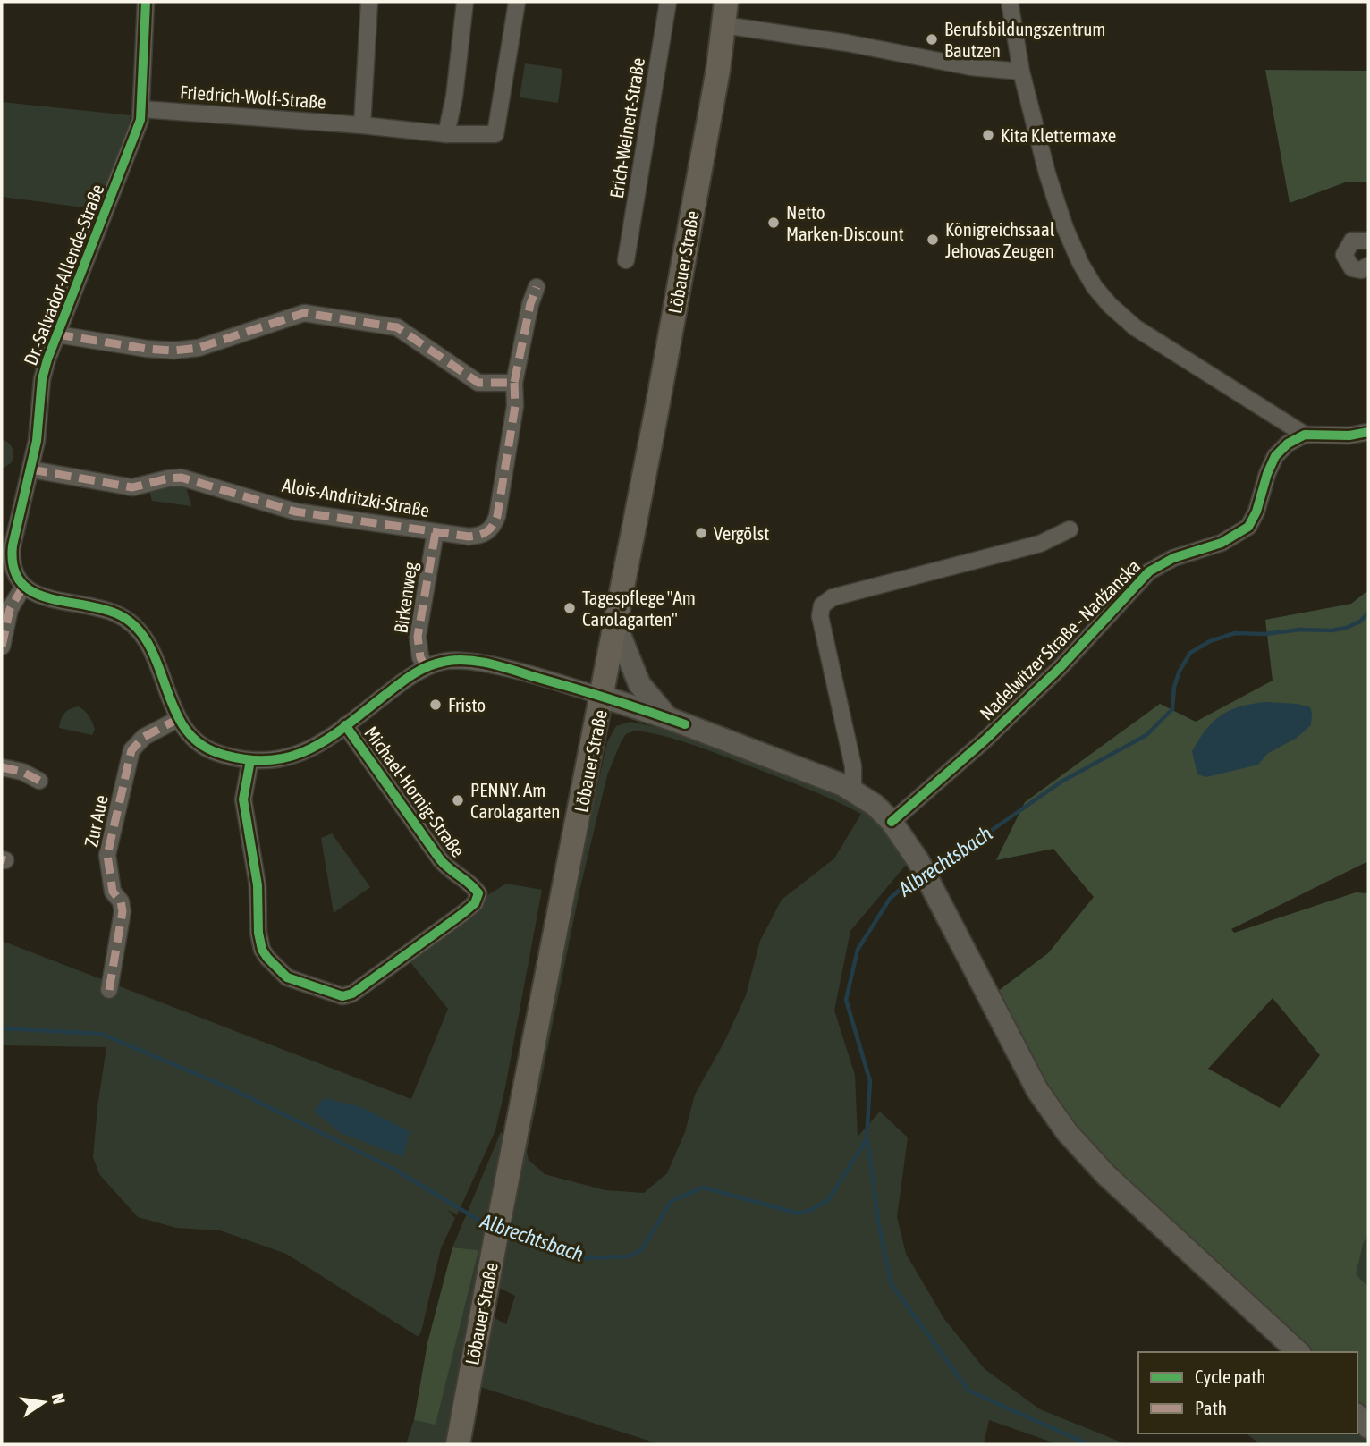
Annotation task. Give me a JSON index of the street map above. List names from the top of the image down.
{
  "streets": {
    "main road": ["Löbauer Straße"],
    "street": [
      "Friedrich-Wolf-Straße",
      "Erich-Weinert-Straße",
      "Dr.-Salvador-Allende-Straße",
      "Alois-Andritzki-Straße",
      "Birkenweg",
      "Nadelwitzer Straße - Nadźanska",
      "Michael-Hornig-Straße",
      "Zur Aue"
    ]
  },
  "crossings": [
    ["Friedrich-Wolf-Straße", "Dr.-Salvador-Allende-Straße"],
    ["Dr.-Salvador-Allende-Straße", "Alois-Andritzki-Straße"],
    ["Alois-Andritzki-Straße", "Birkenweg"]
  ],
  "water": ["Albrechtsbach"],
  "places": [
    "Berufsbildungszentrum Bautzen",
    "Kita Klettermaxe",
    "Netto Marken-Discount",
    "Königreichssaal Jehovas Zeugen",
    "Vergölst",
    "Tagespflege \"Am Carolagarten\"",
    "Fristo",
    "PENNY. Am Carolagarten"
  ],
  "legend": ["Cycle path", "Path"],
  "north": "right"
}
